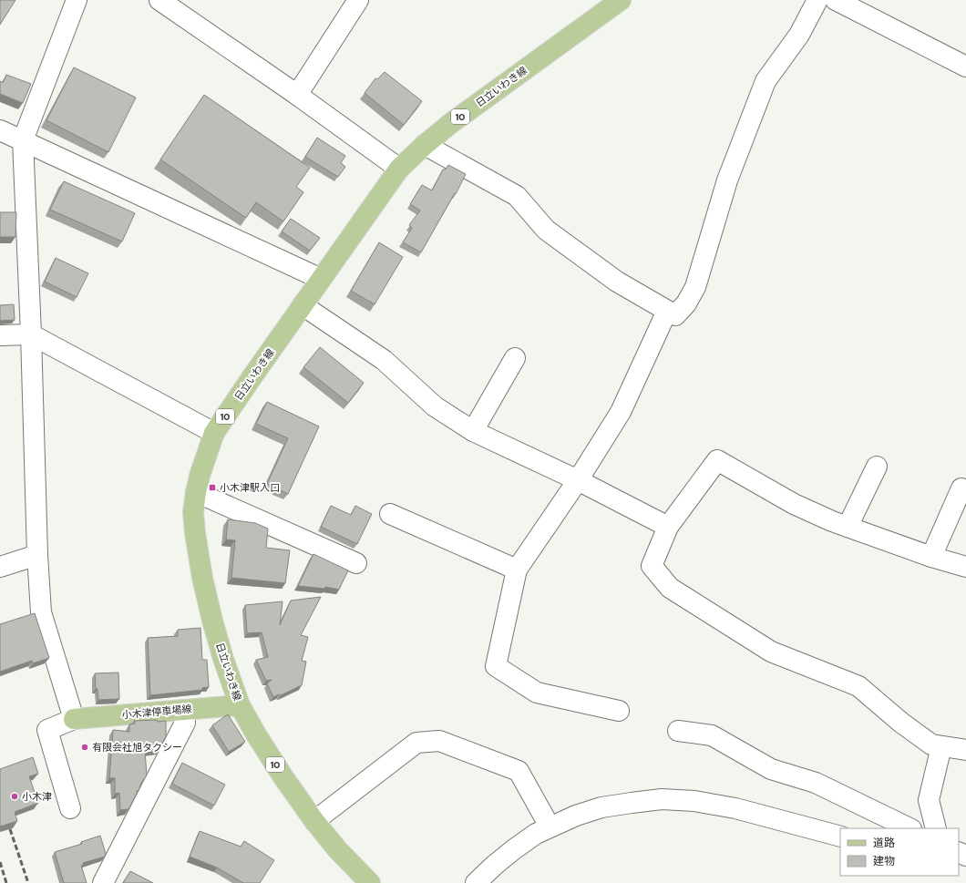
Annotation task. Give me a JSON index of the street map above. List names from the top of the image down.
{
  "streets": {
    "main road": ["日立いわき線", "10", "小木津停車場線"]
  },
  "crossings": [
    ["日立いわき線", "小木津停車場線"]
  ],
  "places": {
    "transit": ["小木津駅入口"],
    "other": ["有限会社旭タクシー", "小木津"]
  },
  "legend": ["道路", "建物"]
}
